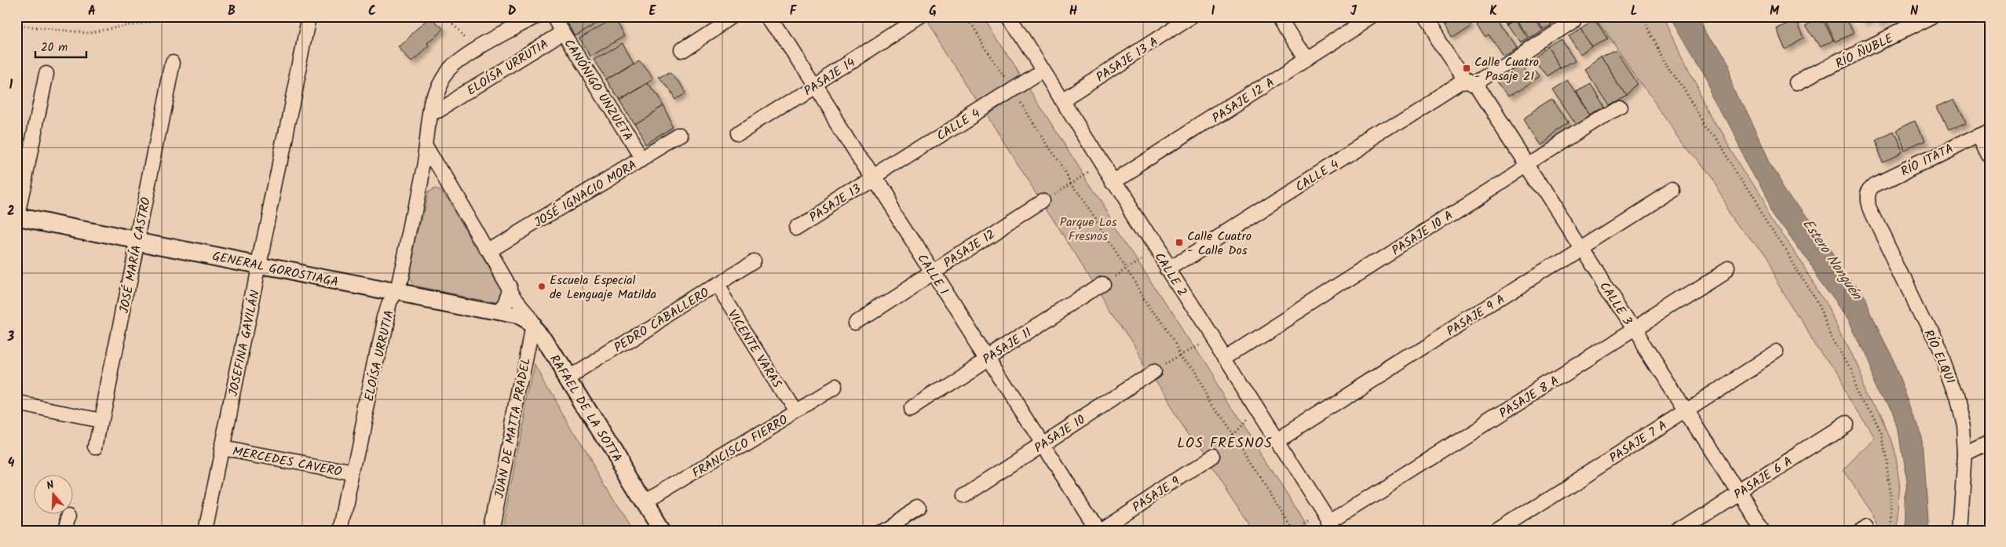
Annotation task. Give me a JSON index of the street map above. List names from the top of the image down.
{
  "streets": {
    "street": [
      "RÍO ÑUBLE",
      "PASAJE 13 A",
      "ELOÍSA URRUTIA",
      "PASAJE 14",
      "CANÓNIGO UNZUETA",
      "PASAJE 12 A",
      "CALLE 4",
      "RÍO ITATA",
      "JOSÉ IGNACIO MORA",
      "PASAJE 13",
      "PASAJE 10 A",
      "PASAJE 12",
      "JOSÉ MARÍA CASTRO",
      "GENERAL GOROSTIAGA",
      "CALLE 1",
      "CALLE 2",
      "CALLE 3",
      "PASAJE 9 A",
      "PEDRO CABALLERO",
      "JOSEFINA GAVILÁN",
      "PASAJE 11",
      "VICENTE VARAS",
      "RÍO ELQUI",
      "PASAJE 8 A",
      "RAFAEL DE LA SOTTA",
      "JUAN DE MATTA PRADEL",
      "PASAJE 10",
      "PASAJE 7 A",
      "FRANCISCO FIERRO",
      "MERCEDES CAVERO",
      "PASAJE 6 A",
      "PASAJE 9"
    ]
  },
  "crossings": [
    ["PASAJE 13 A", "CALLE 2"],
    ["ELOÍSA URRUTIA", "CANÓNIGO UNZUETA"],
    ["ELOÍSA URRUTIA", "GENERAL GOROSTIAGA"],
    ["ELOÍSA URRUTIA", "RAFAEL DE LA SOTTA"],
    ["ELOÍSA URRUTIA", "MERCEDES CAVERO"],
    ["PASAJE 14", "CALLE 1"],
    ["CANÓNIGO UNZUETA", "JOSÉ IGNACIO MORA"],
    ["PASAJE 12 A", "CALLE 2"],
    ["CALLE 4", "PASAJE 13"],
    ["CALLE 4", "CALLE 1"],
    ["CALLE 4", "CALLE 2"],
    ["CALLE 4", "CALLE 3"],
    ["RÍO ITATA", "RÍO ELQUI"],
    ["JOSÉ IGNACIO MORA", "RAFAEL DE LA SOTTA"],
    ["PASAJE 13", "CALLE 1"],
    ["PASAJE 10 A", "CALLE 2"],
    ["PASAJE 10 A", "CALLE 3"],
    ["PASAJE 12", "CALLE 1"],
    ["JOSÉ MARÍA CASTRO", "GENERAL GOROSTIAGA"],
    ["GENERAL GOROSTIAGA", "JOSEFINA GAVILÁN"],
    ["GENERAL GOROSTIAGA", "RAFAEL DE LA SOTTA"],
    ["GENERAL GOROSTIAGA", "JUAN DE MATTA PRADEL"],
    ["CALLE 1", "PASAJE 11"],
    ["CALLE 1", "PASAJE 10"],
    ["CALLE 1", "PASAJE 9"],
    ["CALLE 2", "PASAJE 9 A"],
    ["CALLE 2", "PASAJE 8 A"],
    ["CALLE 3", "PASAJE 9 A"],
    ["CALLE 3", "PASAJE 8 A"],
    ["CALLE 3", "PASAJE 7 A"],
    ["CALLE 3", "PASAJE 6 A"],
    ["PEDRO CABALLERO", "VICENTE VARAS"],
    ["PEDRO CABALLERO", "RAFAEL DE LA SOTTA"],
    ["JOSEFINA GAVILÁN", "MERCEDES CAVERO"],
    ["VICENTE VARAS", "FRANCISCO FIERRO"],
    ["RAFAEL DE LA SOTTA", "JUAN DE MATTA PRADEL"],
    ["RAFAEL DE LA SOTTA", "FRANCISCO FIERRO"]
  ],
  "districts": ["LOS FRESNOS"],
  "water": ["Estero Nonguén"],
  "parks": ["Parque Los Fresnos"],
  "places": {
    "transit": ["Calle Cuatro - Pasaje 21", "Calle Cuatro - Calle Dos"],
    "other": ["Escuela Especial de Lenguaje Matilda"]
  },
  "scale_bar": "20 m",
  "north": "top",
  "grid": {
    "columns": [
      "A",
      "B",
      "C",
      "D",
      "E",
      "F",
      "G",
      "H",
      "I",
      "J",
      "K",
      "L",
      "M",
      "N"
    ],
    "rows": [
      "1",
      "2",
      "3",
      "4"
    ]
  }
}
